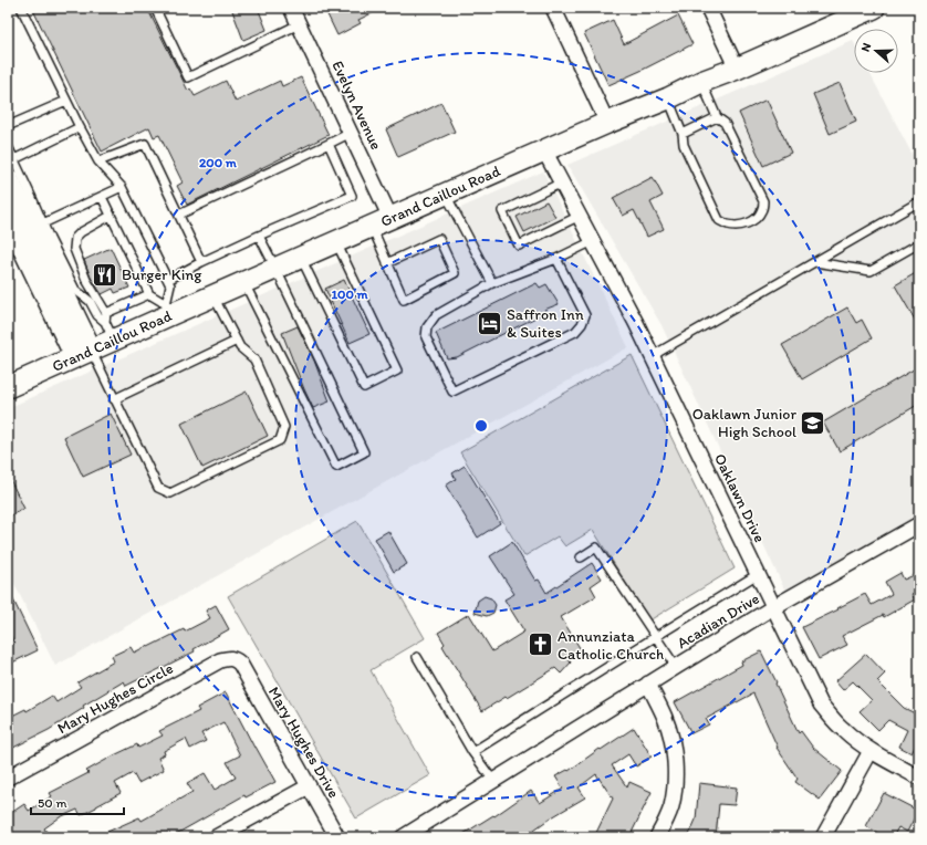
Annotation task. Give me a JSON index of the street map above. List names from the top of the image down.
{
  "streets": {
    "main road": ["Grand Caillou Road"],
    "street": [
      "Evelyn Avenue",
      "Oaklawn Drive",
      "Acadian Drive",
      "Mary Hughes Circle",
      "Mary Hughes Drive"
    ]
  },
  "crossings": [
    ["Evelyn Avenue", "Grand Caillou Road"],
    ["Grand Caillou Road", "Oaklawn Drive"],
    ["Oaklawn Drive", "Acadian Drive"],
    ["Mary Hughes Circle", "Mary Hughes Drive"]
  ],
  "places": {
    "restaurant": ["Burger King"],
    "hotel": ["Saffron Inn & Suites"],
    "school or university": ["Oaklawn Junior High School"],
    "church": ["Annunziata Catholic Church"]
  },
  "scale_bar": "50 m",
  "north": "left",
  "rings": ["200 m", "100 m"]
}
